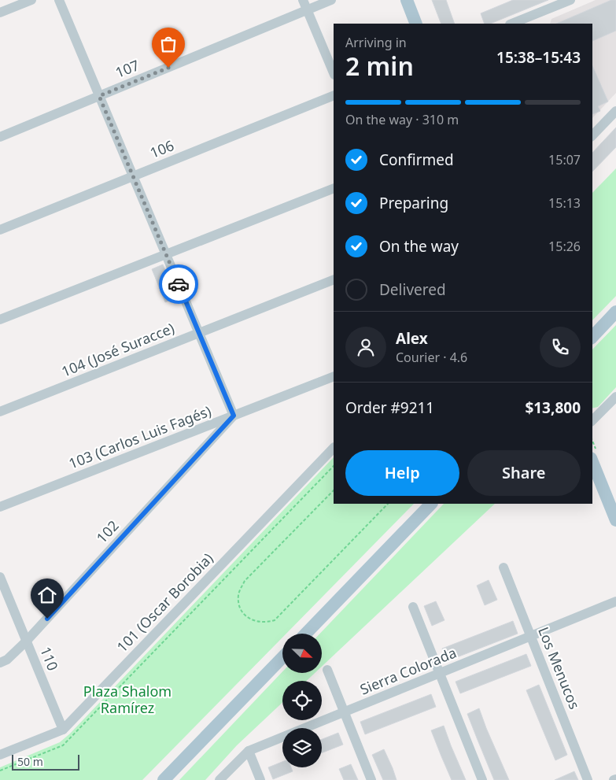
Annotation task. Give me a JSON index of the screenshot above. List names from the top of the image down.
{
  "streets": {
    "street": [
      "107",
      "106",
      "104 (José Suracce)",
      "103 (Carlos Luis Fagés)",
      "102",
      "101 (Oscar Borobia)",
      "110",
      "Los Menucos",
      "Sierra Colorada"
    ]
  },
  "crossings": [
    ["103 (Carlos Luis Fagés)", "102"],
    ["102", "110"],
    ["101 (Oscar Borobia)", "110"],
    ["Los Menucos", "Sierra Colorada"]
  ],
  "parks": ["Plaza Shalom Ramírez"],
  "scale_bar": "50 m",
  "north": "bottom right",
  "page": {
    "heading": ["2 min", "Arriving in", "15:38–15:43"],
    "panel": [
      "Alex",
      "Courier · 4.6",
      "Order #9211",
      "$13,800"
    ],
    "bar": "On the way · 310 m",
    "list": [
      ["Confirmed", "15:07"],
      ["Preparing", "15:13"],
      ["On the way", "15:26"],
      "Delivered"
    ],
    "buttons": ["Help", "Share"],
    "scale": "50 m"
  }
}
